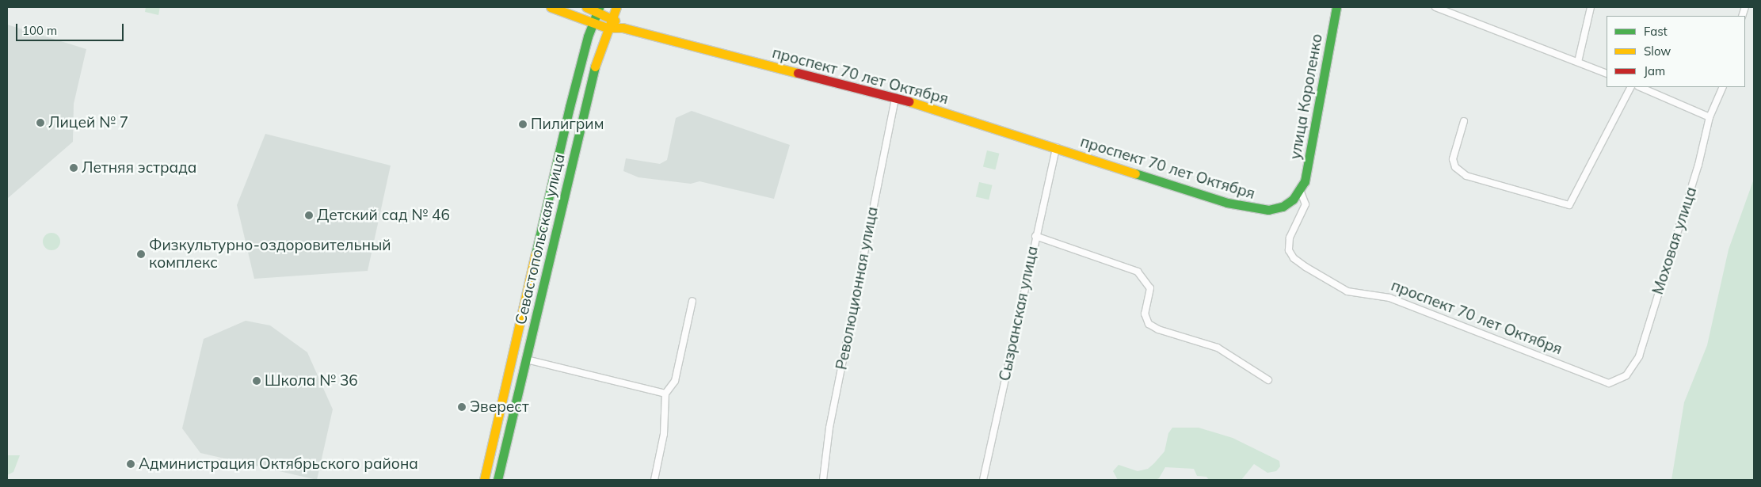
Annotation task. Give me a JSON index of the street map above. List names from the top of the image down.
{
  "streets": {
    "street": [
      "проспект 70 лет Октября",
      "улица Короленко",
      "Севастопольская улица",
      "Моховая улица",
      "Революционная улица",
      "Сызранская улица"
    ]
  },
  "crossings": [
    ["проспект 70 лет Октября", "улица Короленко"],
    ["проспект 70 лет Октября", "Севастопольская улица"],
    ["проспект 70 лет Октября", "Моховая улица"],
    ["проспект 70 лет Октября", "Революционная улица"],
    ["проспект 70 лет Октября", "Сызранская улица"]
  ],
  "places": [
    "Лицей № 7",
    "Пилигрим",
    "Летняя эстрада",
    "Детский сад № 46",
    "Физкультурно-оздоровительный комплекс",
    "Школа № 36",
    "Эверест",
    "Администрация Октябрьского района"
  ],
  "legend": ["Fast", "Slow", "Jam"],
  "scale_bar": "100 m"
}
